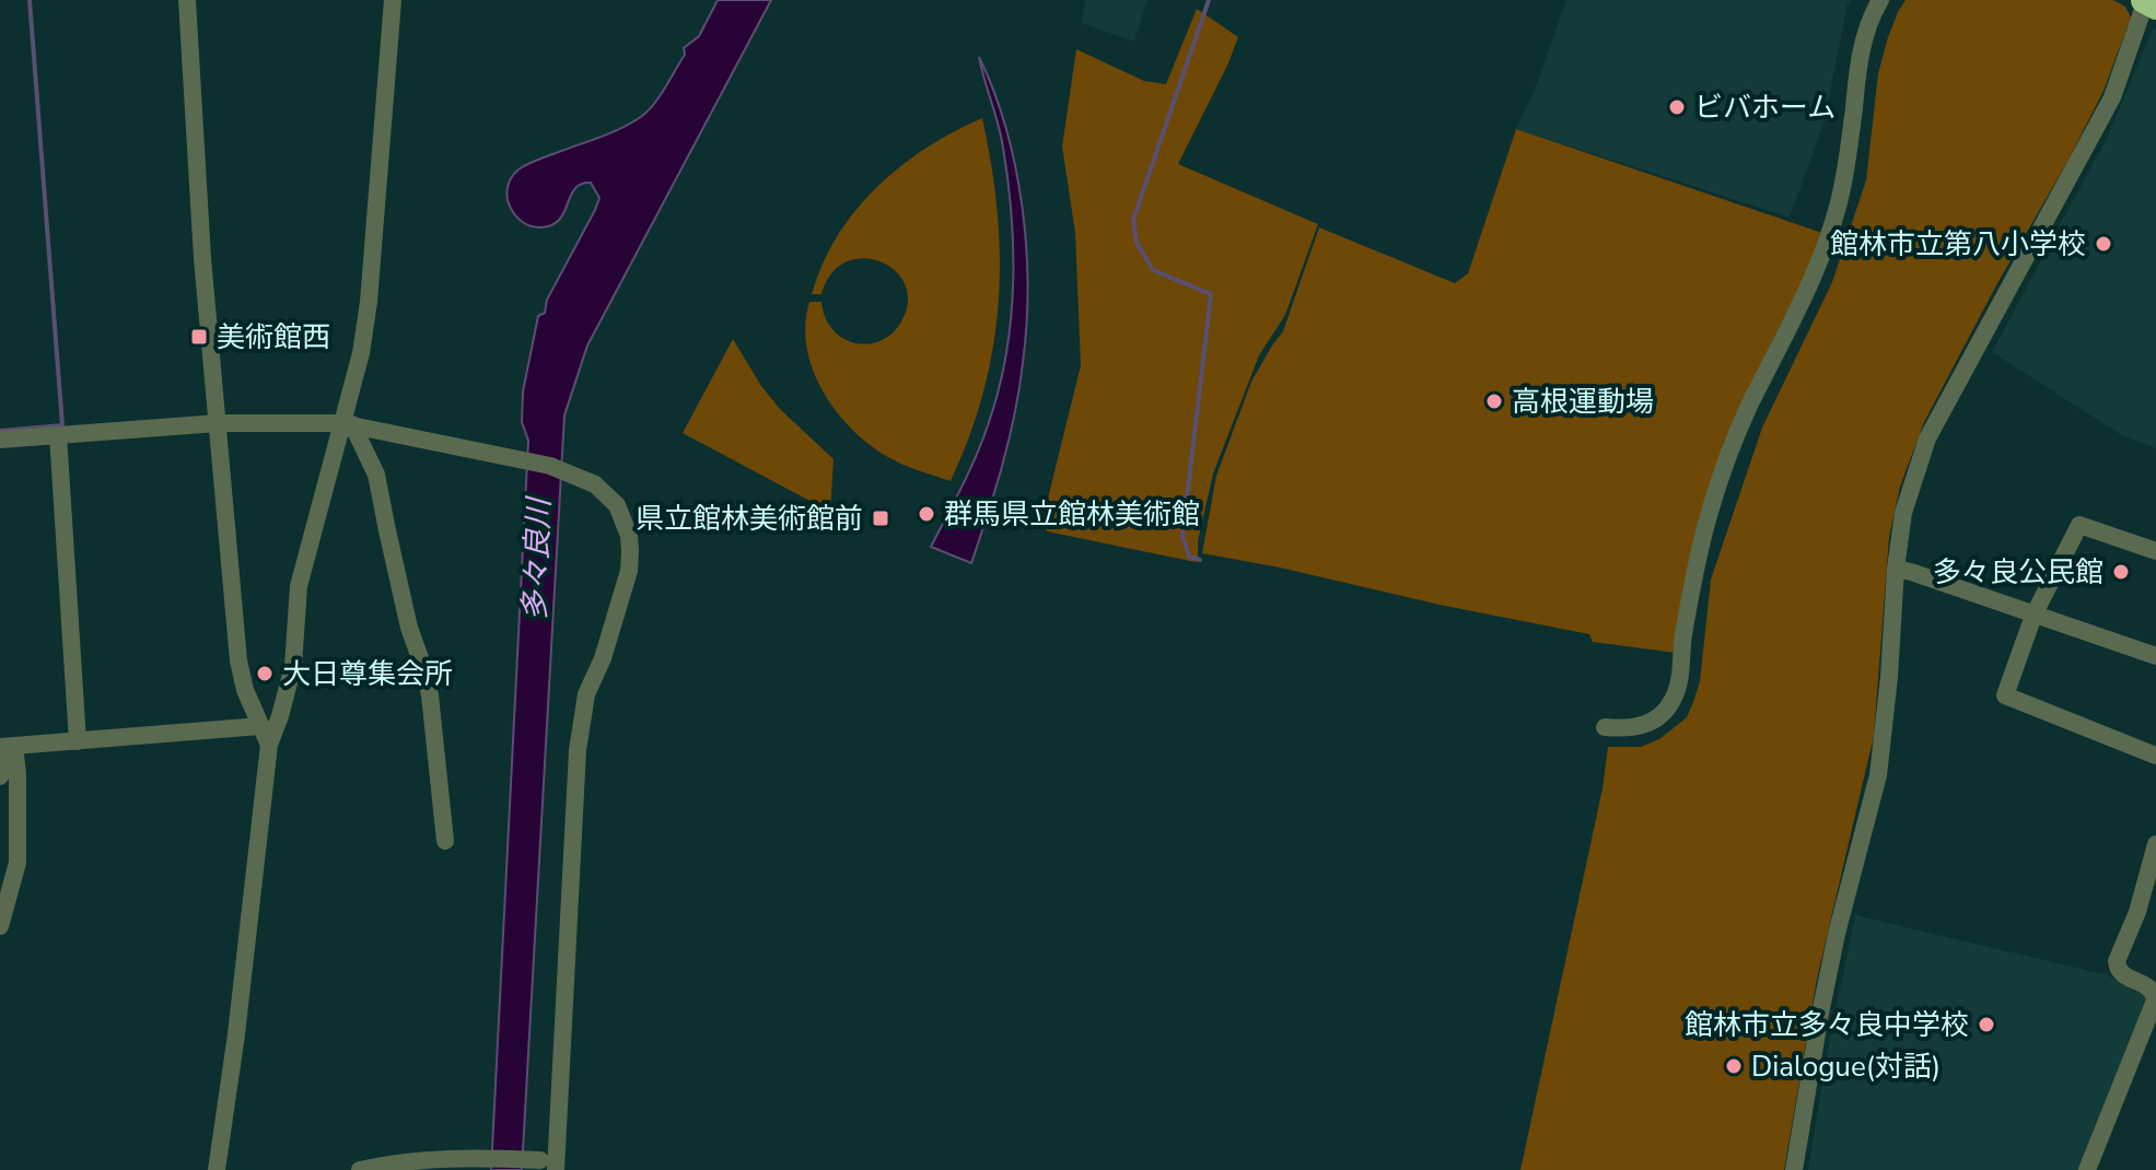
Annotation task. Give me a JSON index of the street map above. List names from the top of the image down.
{
  "water": ["多々良川"],
  "places": {
    "other": [
      "ビバホーム",
      "館林市立第八小学校",
      "高根運動場",
      "群馬県立館林美術館",
      "多々良公民館",
      "大日尊集会所",
      "館林市立多々良中学校",
      "Dialogue(対話)"
    ],
    "transit": ["美術館西", "県立館林美術館前"]
  }
}
